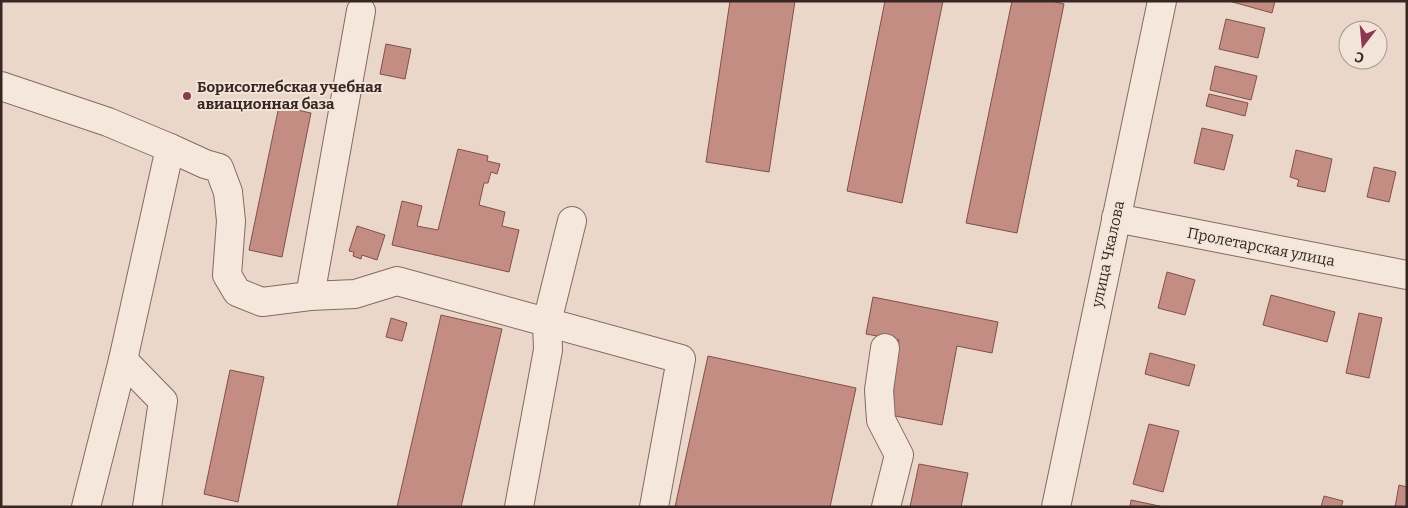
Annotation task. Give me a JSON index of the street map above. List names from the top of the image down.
{
  "streets": {
    "street": ["Пролетарская улица", "улица Чкалова"]
  },
  "crossings": [
    ["Пролетарская улица", "улица Чкалова"]
  ],
  "places": ["Борисоглебская учебная авиационная база"],
  "north": "bottom"
}
